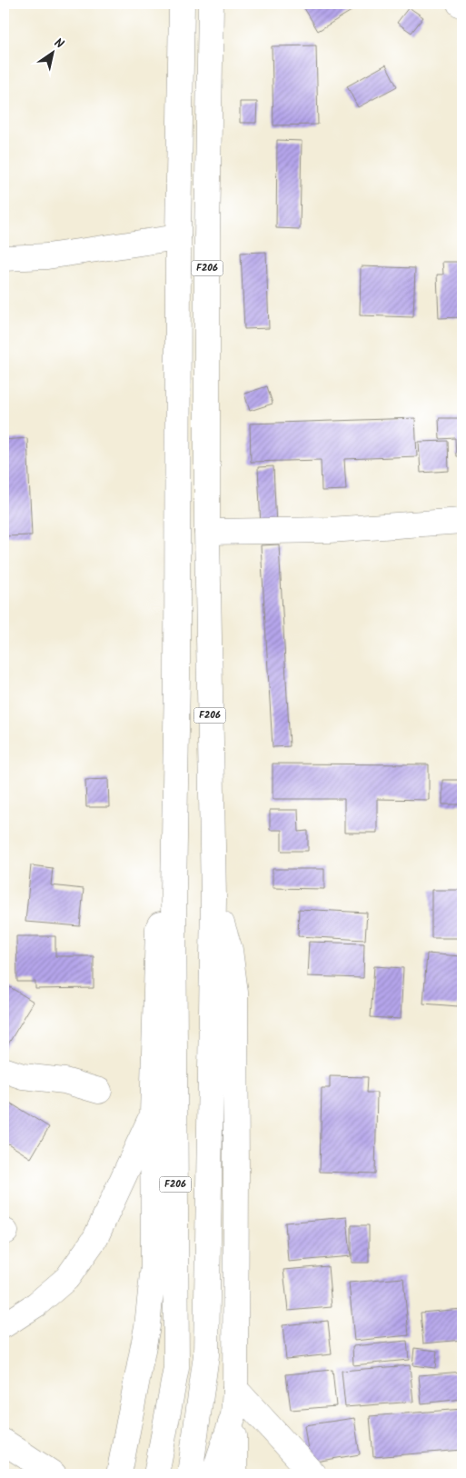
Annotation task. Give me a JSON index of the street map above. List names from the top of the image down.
{
  "streets": {
    "main road": ["F206"]
  },
  "north": "top right"
}
